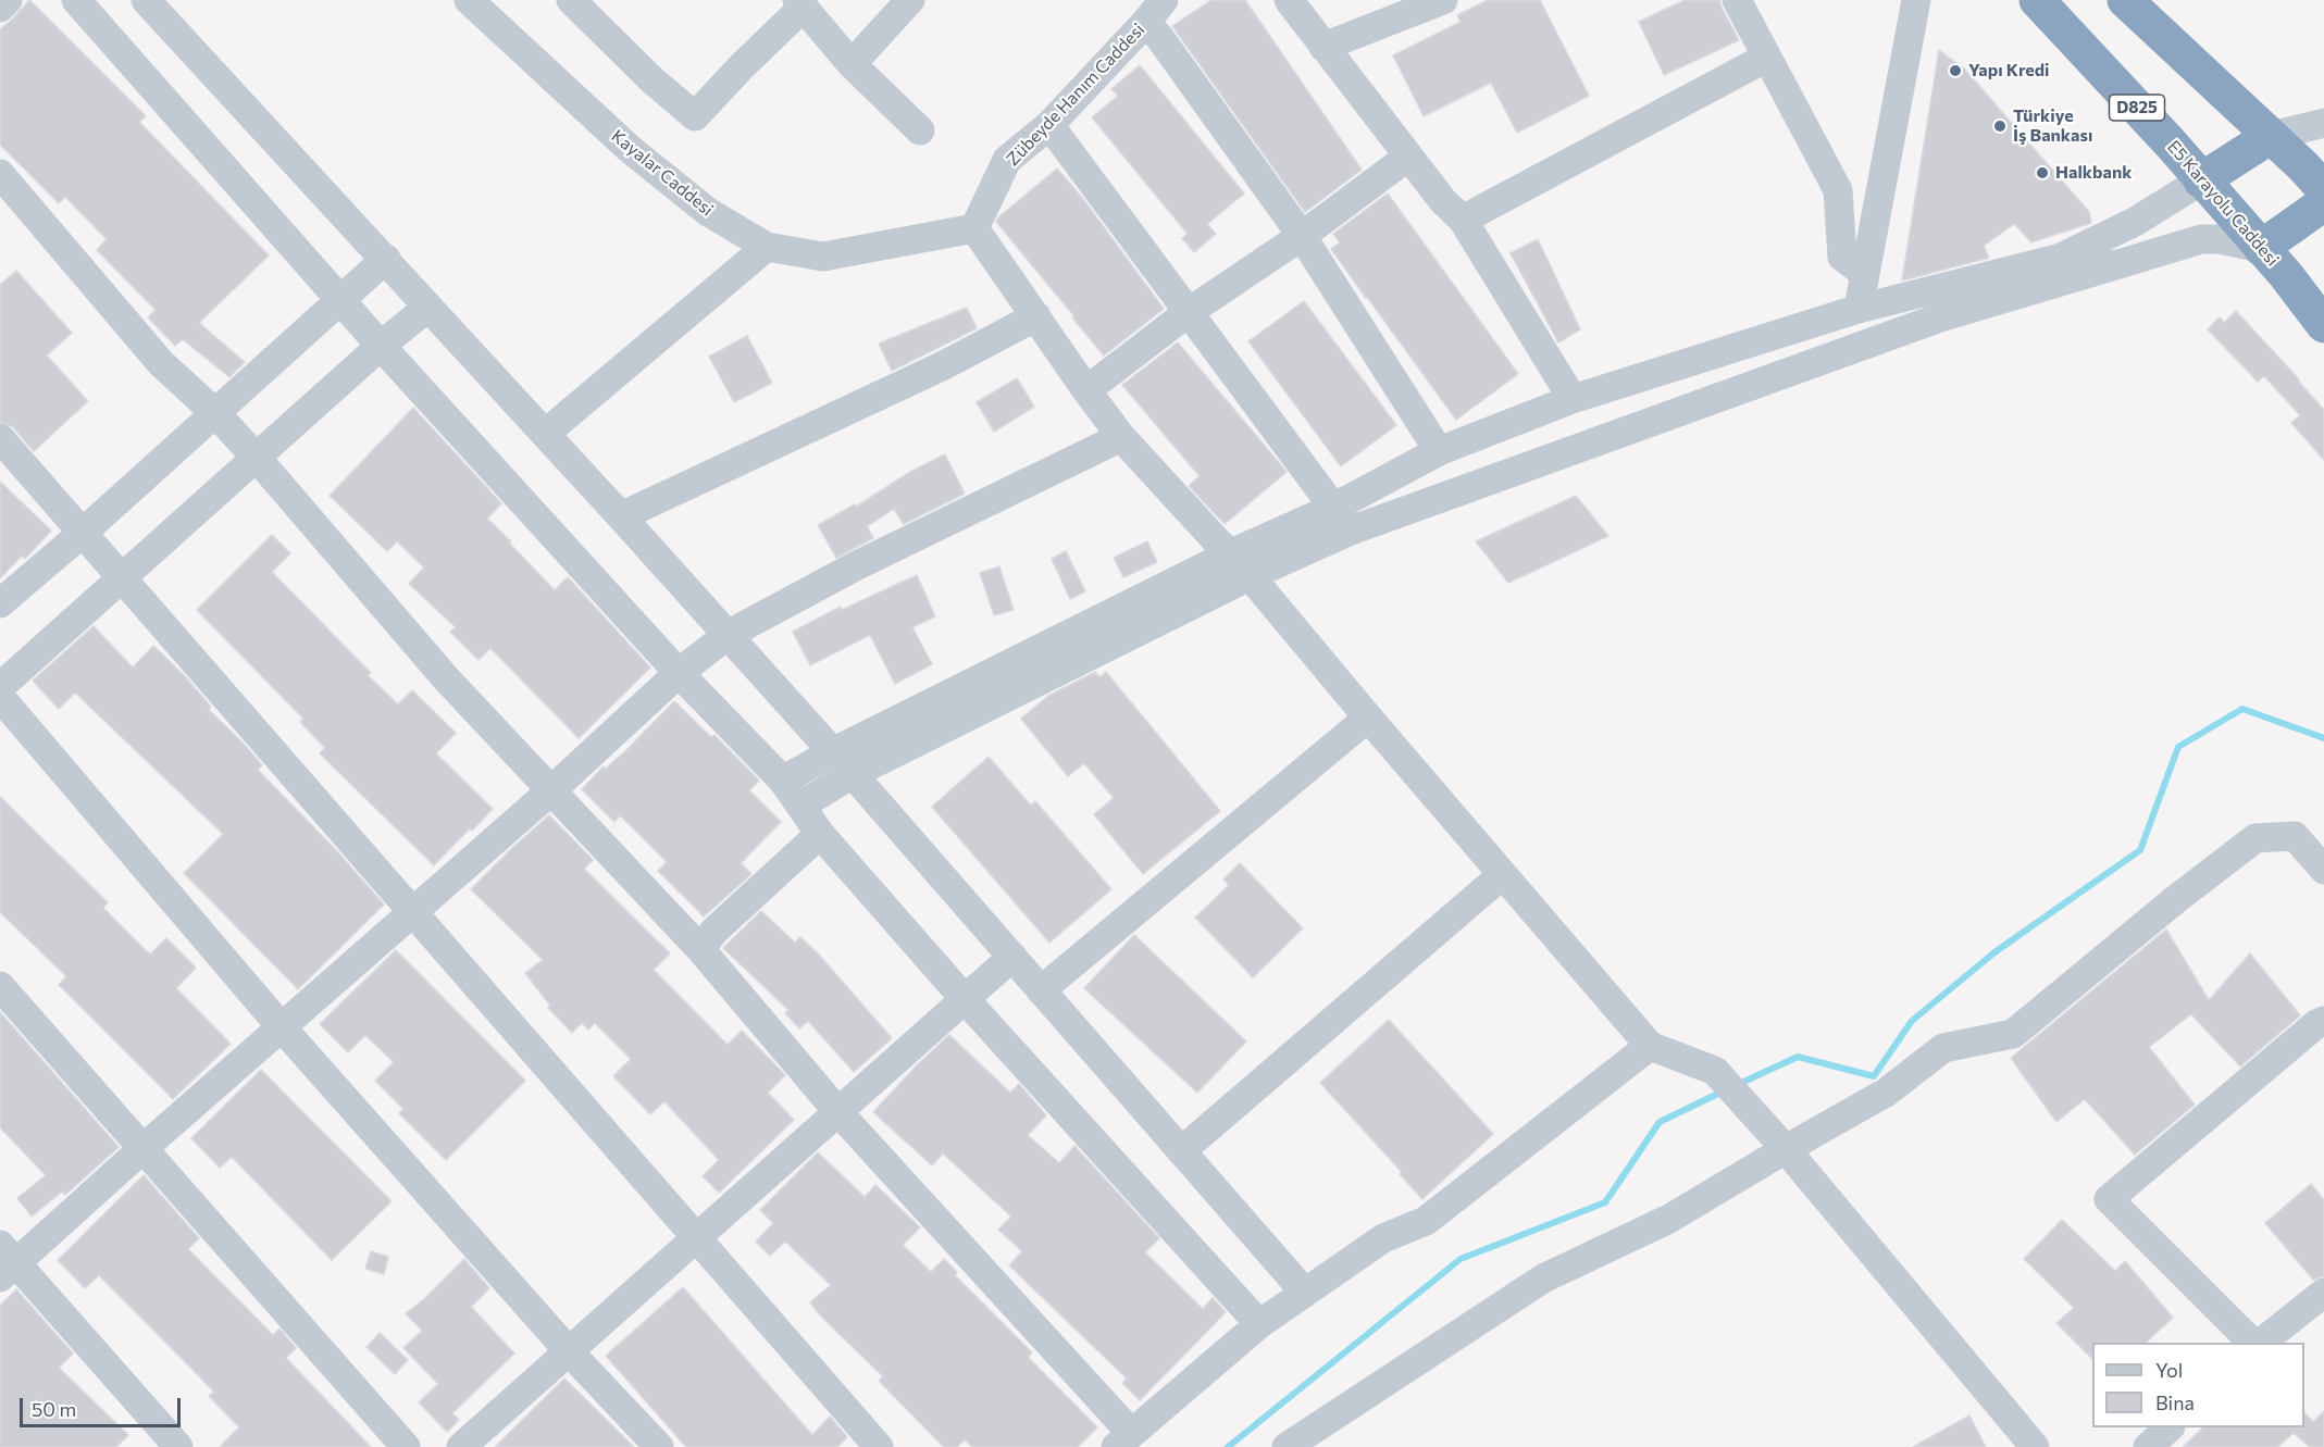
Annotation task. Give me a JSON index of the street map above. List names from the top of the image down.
{
  "streets": {
    "highway": ["D825", "E5 Karayolu Caddesi"],
    "street": ["Zübeyde Hanım Caddesi", "Kayalar Caddesi"]
  },
  "crossings": [
    ["Zübeyde Hanım Caddesi", "Kayalar Caddesi"]
  ],
  "places": ["Yapı Kredi", "Türkiye İş Bankası", "Halkbank"],
  "legend": ["Yol", "Bina"],
  "scale_bar": "50 m"
}
